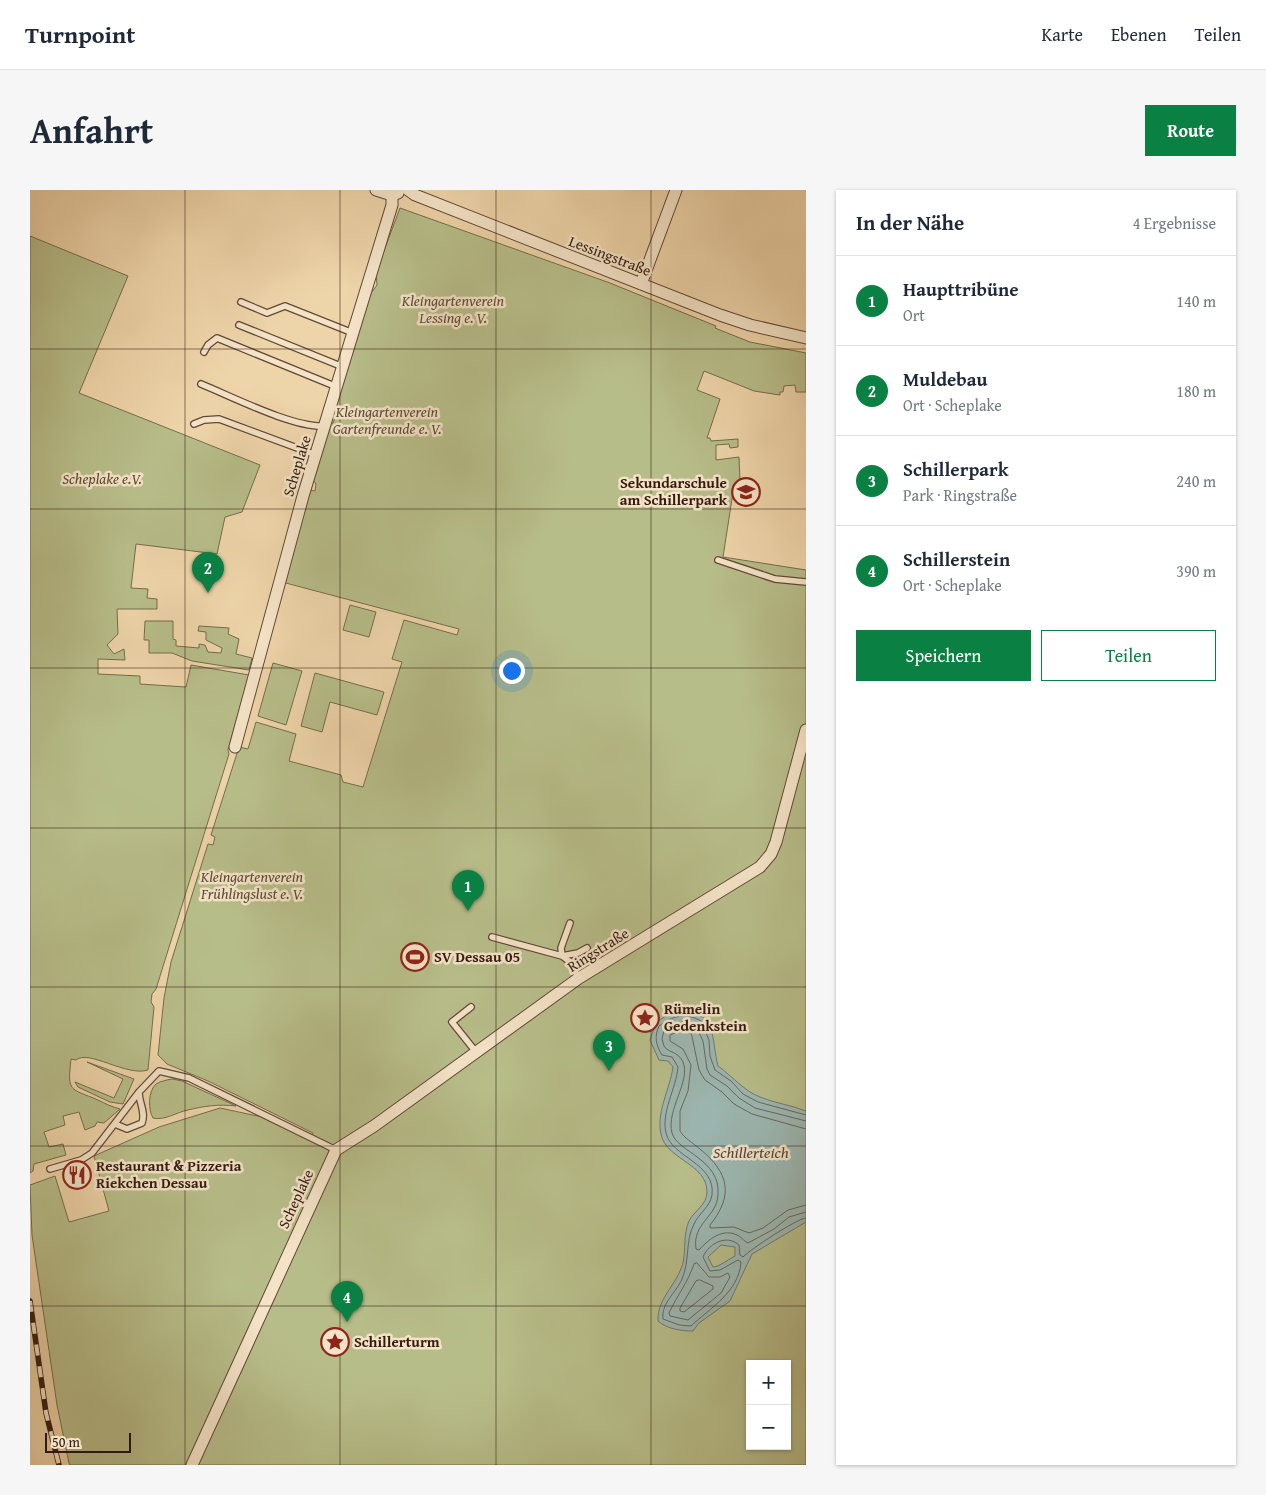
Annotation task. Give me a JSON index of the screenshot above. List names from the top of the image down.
{
  "streets": {
    "street": ["Lessingstraße", "Scheplake", "Ringstraße"]
  },
  "crossings": [
    ["Lessingstraße", "Scheplake"],
    ["Scheplake", "Ringstraße"]
  ],
  "water": ["Schillerteich"],
  "parks": [
    "Kleingartenverein Lessing e. V.",
    "Kleingartenverein Gartenfreunde e. V.",
    "Scheplake e.V.",
    "Kleingartenverein Frühlingslust e. V."
  ],
  "places": {
    "school or university": ["Sekundarschule am Schillerpark"],
    "sports": ["SV Dessau 05"],
    "place": ["Rümelin Gedenkstein", "Schillerturm"],
    "restaurant": ["Restaurant & Pizzeria Riekchen Dessau"]
  },
  "scale_bar": "50 m",
  "page": {
    "header": "Turnpoint",
    "nav": ["Karte", "Ebenen", "Teilen"],
    "title": "Anfahrt",
    "buttons": [
      "Route",
      ["Speichern", "Teilen"]
    ],
    "heading": ["In der Nähe", "4 Ergebnisse"],
    "list": [
      {
        "mark": "1",
        "name": "Haupttribüne",
        "note": "Ort",
        "value": "140 m"
      },
      {
        "mark": "2",
        "name": "Muldebau",
        "note": "Ort · Scheplake",
        "value": "180 m"
      },
      {
        "mark": "3",
        "name": "Schillerpark",
        "note": "Park · Ringstraße",
        "value": "240 m"
      },
      {
        "mark": "4",
        "name": "Schillerstein",
        "note": "Ort · Scheplake",
        "value": "390 m"
      }
    ],
    "pins": [
      "2",
      "1",
      "3",
      "4"
    ],
    "map_buttons": ["+", "−"],
    "scale": "50 m"
  }
}
